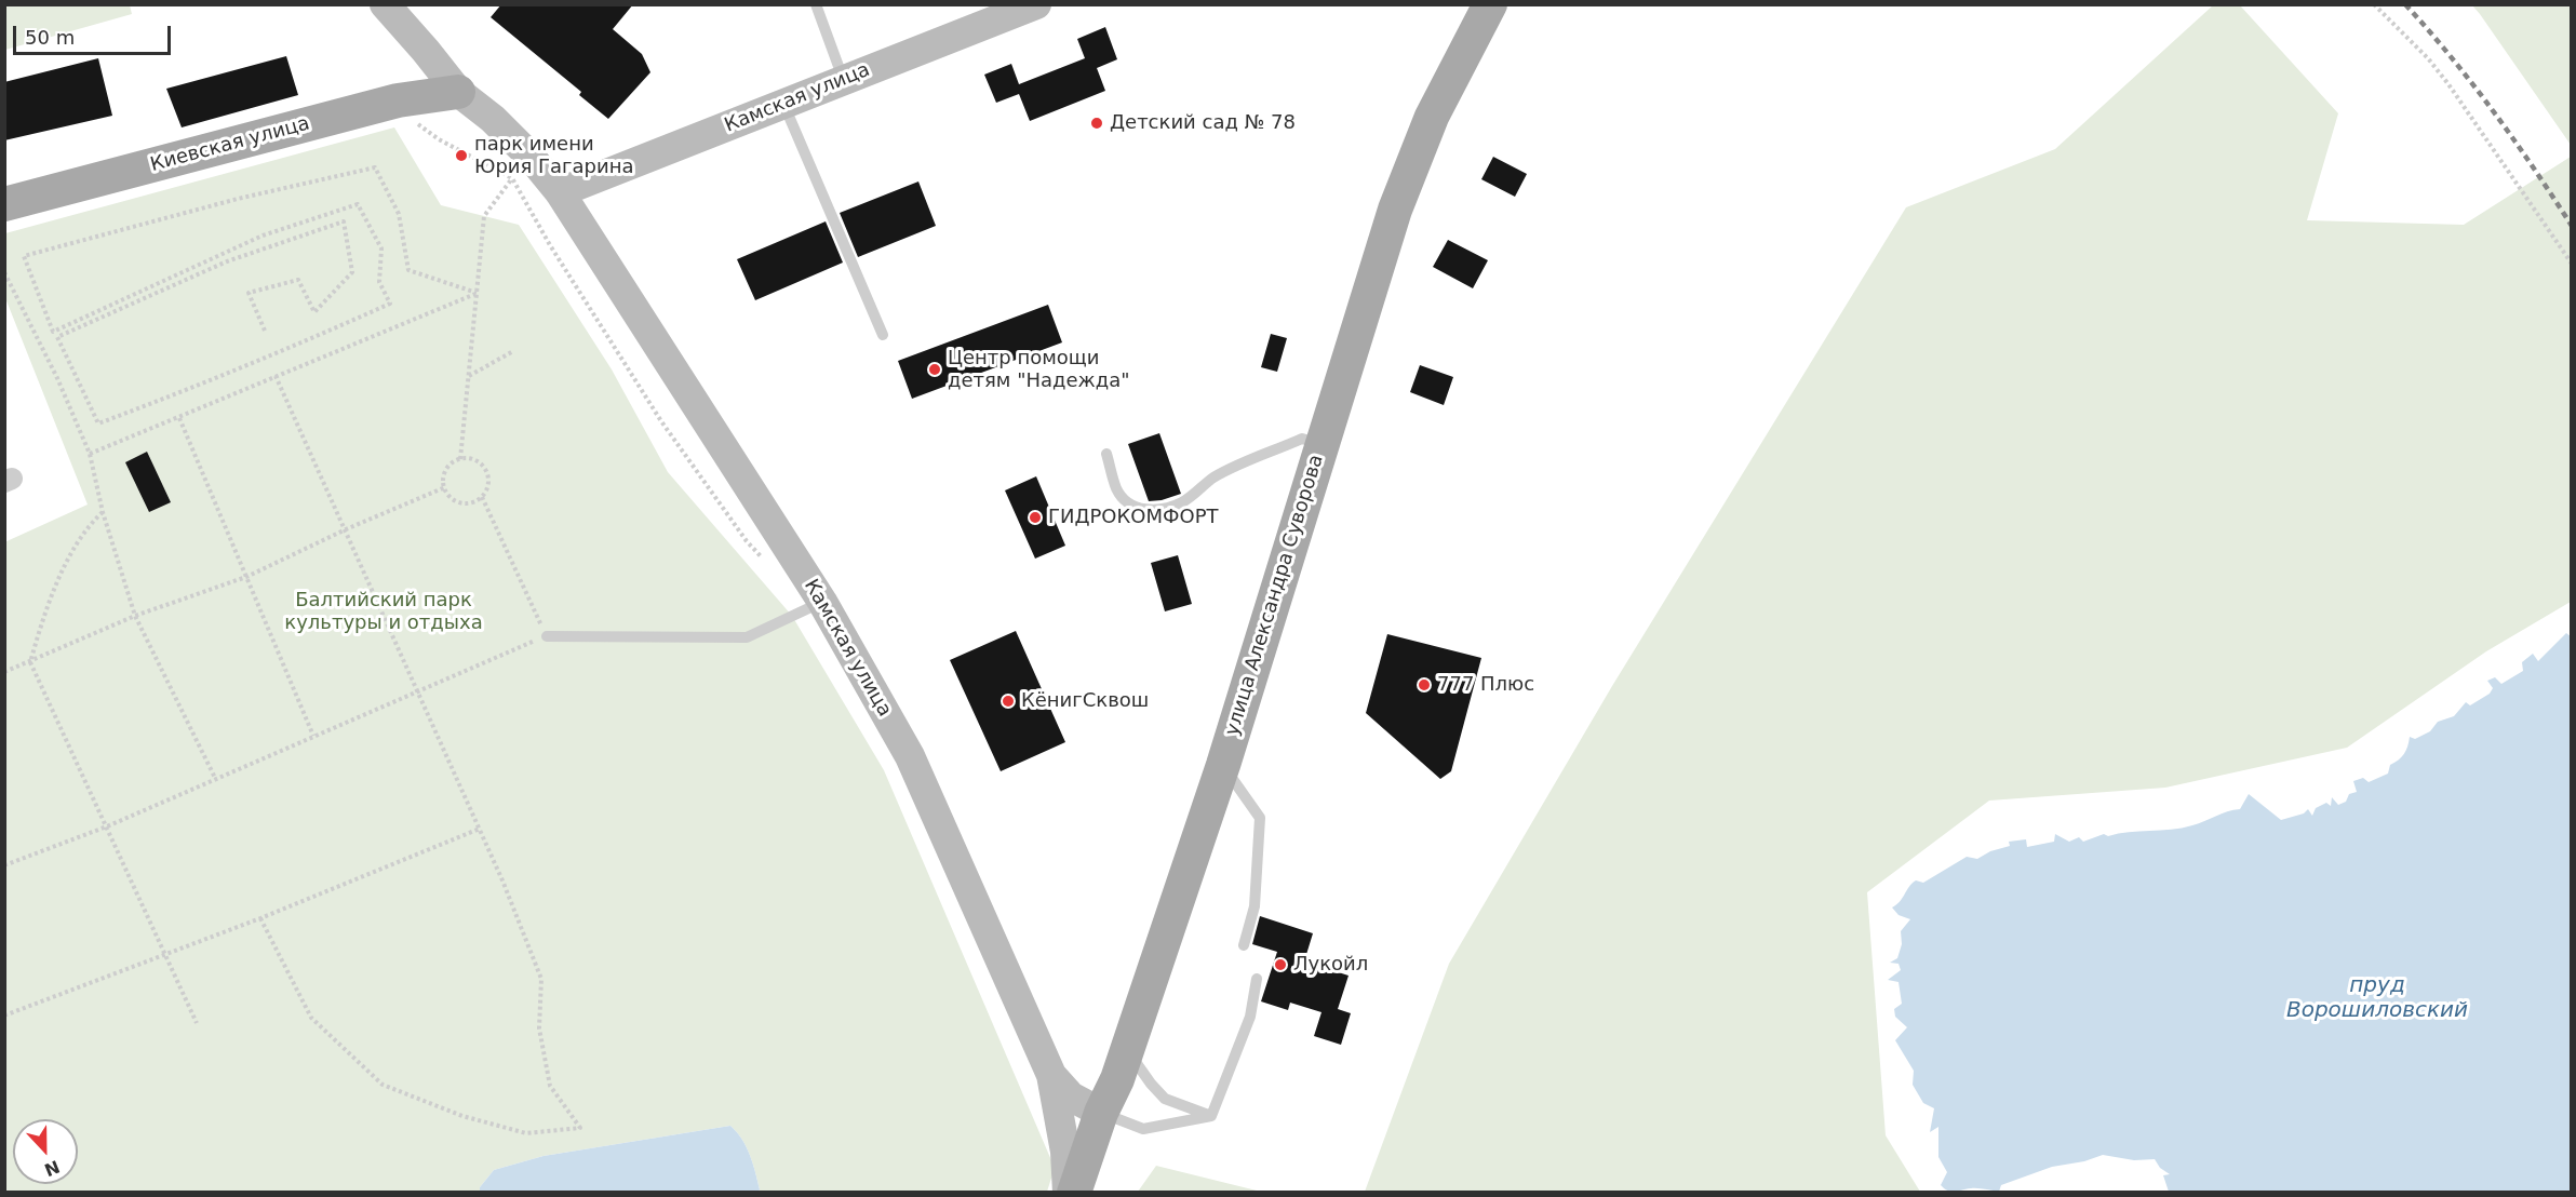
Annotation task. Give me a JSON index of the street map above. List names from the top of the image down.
{
  "streets": {
    "main road": ["Камская улица", "Киевская улица", "улица Александра Суворова"]
  },
  "crossings": [
    ["Камская улица", "Киевская улица"],
    ["Камская улица", "улица Александра Суворова"]
  ],
  "water": ["пруд Ворошиловский"],
  "parks": ["Балтийский парк культуры и отдыха"],
  "places": [
    "Детский сад № 78",
    "парк имени Юрия Гагарина",
    "Центр помощи детям \"Надежда\"",
    "ГИДРОКОМФОРТ",
    "777 Плюс",
    "КёнигСквош",
    "Лукойл"
  ],
  "scale_bar": "50 m",
  "north": "bottom"
}
